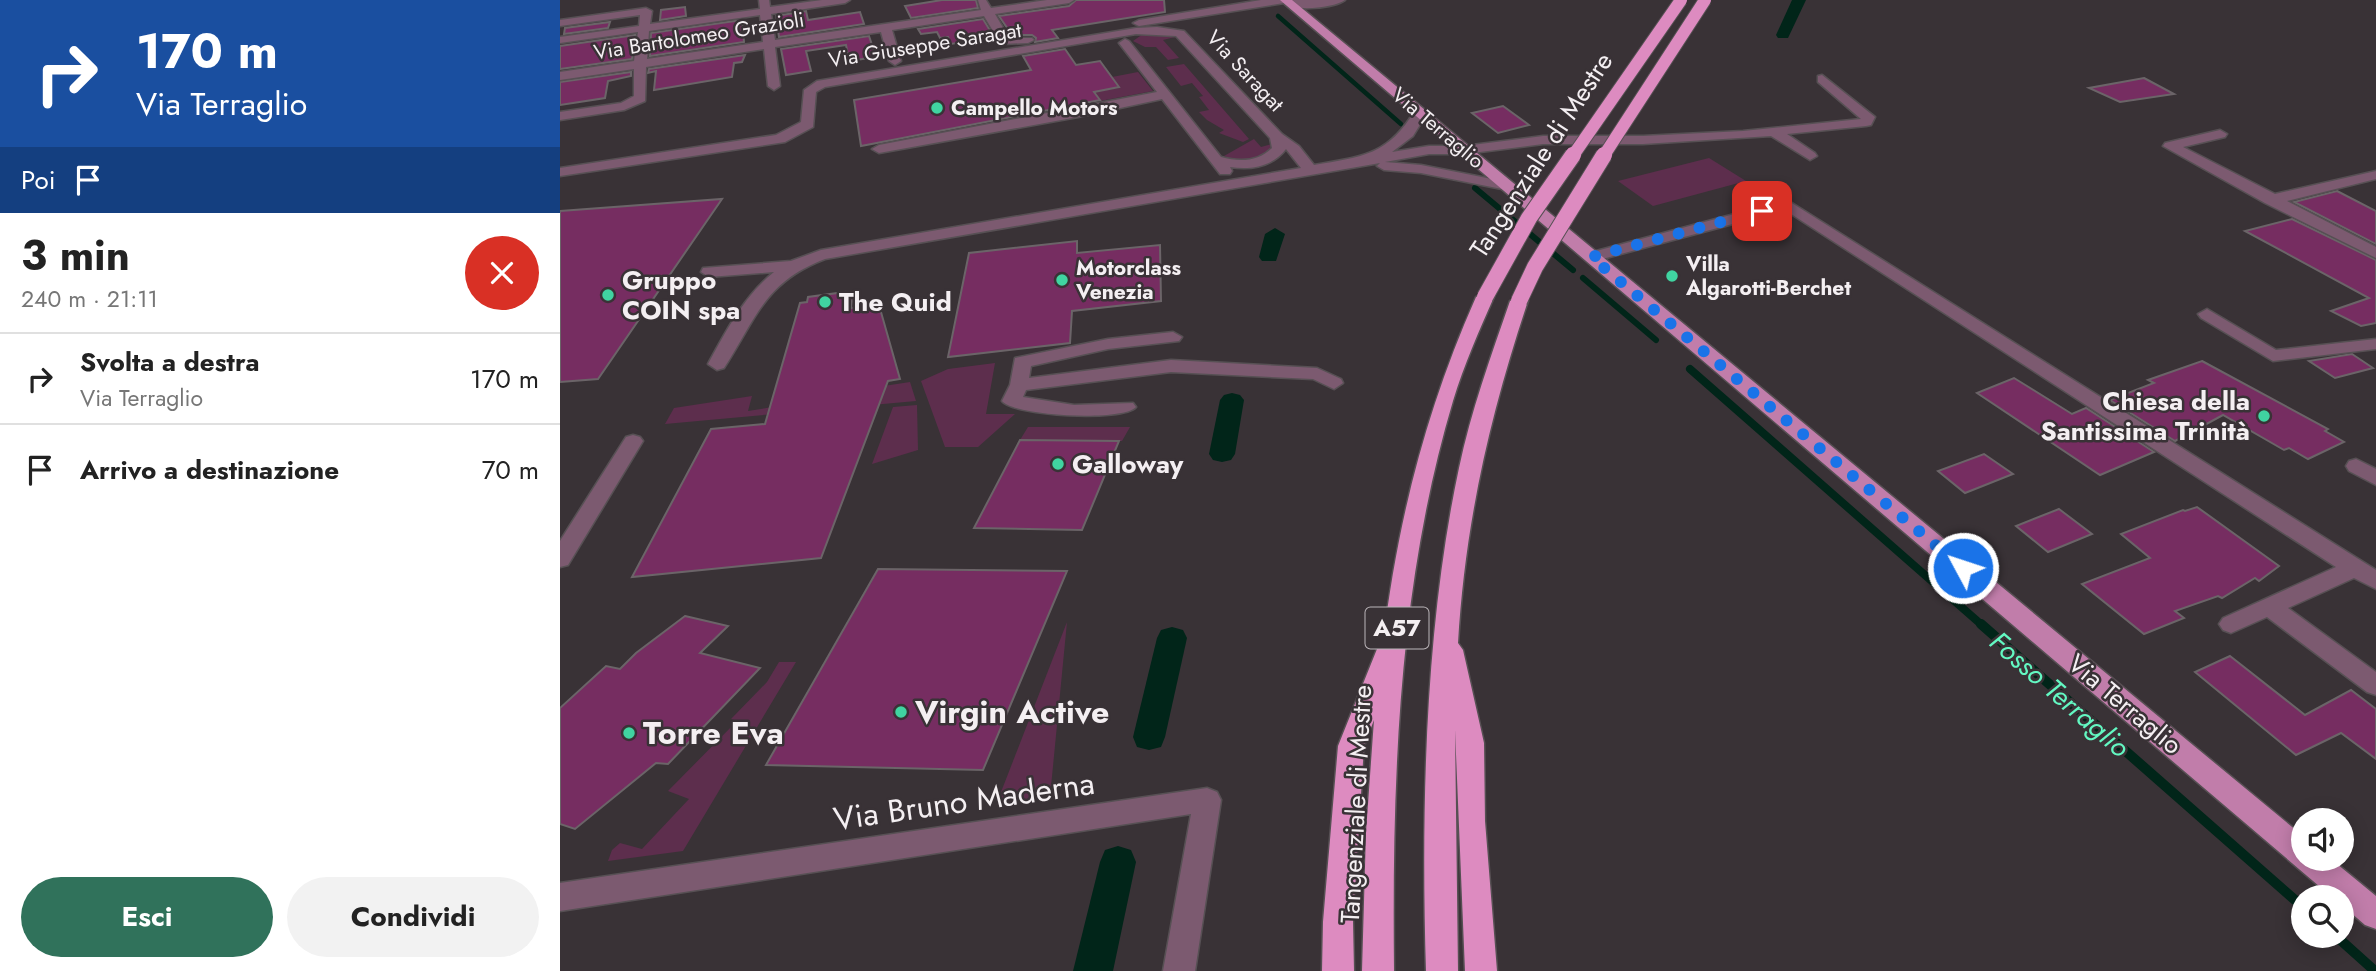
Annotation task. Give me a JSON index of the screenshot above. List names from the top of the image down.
{
  "streets": {
    "highway": ["Tangenziale di Mestre", "A57"],
    "main road": ["Via Terraglio"],
    "street": [
      "Via Bartolomeo Grazioli",
      "Via Giuseppe Saragat",
      "Via Saragat",
      "Via Bruno Maderna"
    ]
  },
  "crossings": [
    ["Tangenziale di Mestre", "A57"]
  ],
  "water": ["Fosso Terraglio"],
  "places": [
    "Campello Motors",
    "Villa Algarotti-Berchet",
    "Motorclass Venezia",
    "Gruppo COIN spa",
    "The Quid",
    "Chiesa della Santissima Trinità",
    "Galloway",
    "Virgin Active",
    "Torre Eva"
  ],
  "page": {
    "turn": ["170 m", "Via Terraglio"],
    "then": "Poi",
    "heading": ["3 min", "240 m · 21:11"],
    "list": [
      {
        "name": "Svolta a destra",
        "note": "Via Terraglio",
        "value": "170 m"
      },
      {
        "name": "Arrivo a destinazione",
        "value": "70 m"
      }
    ],
    "buttons": ["Esci", "Condividi"]
  }
}
